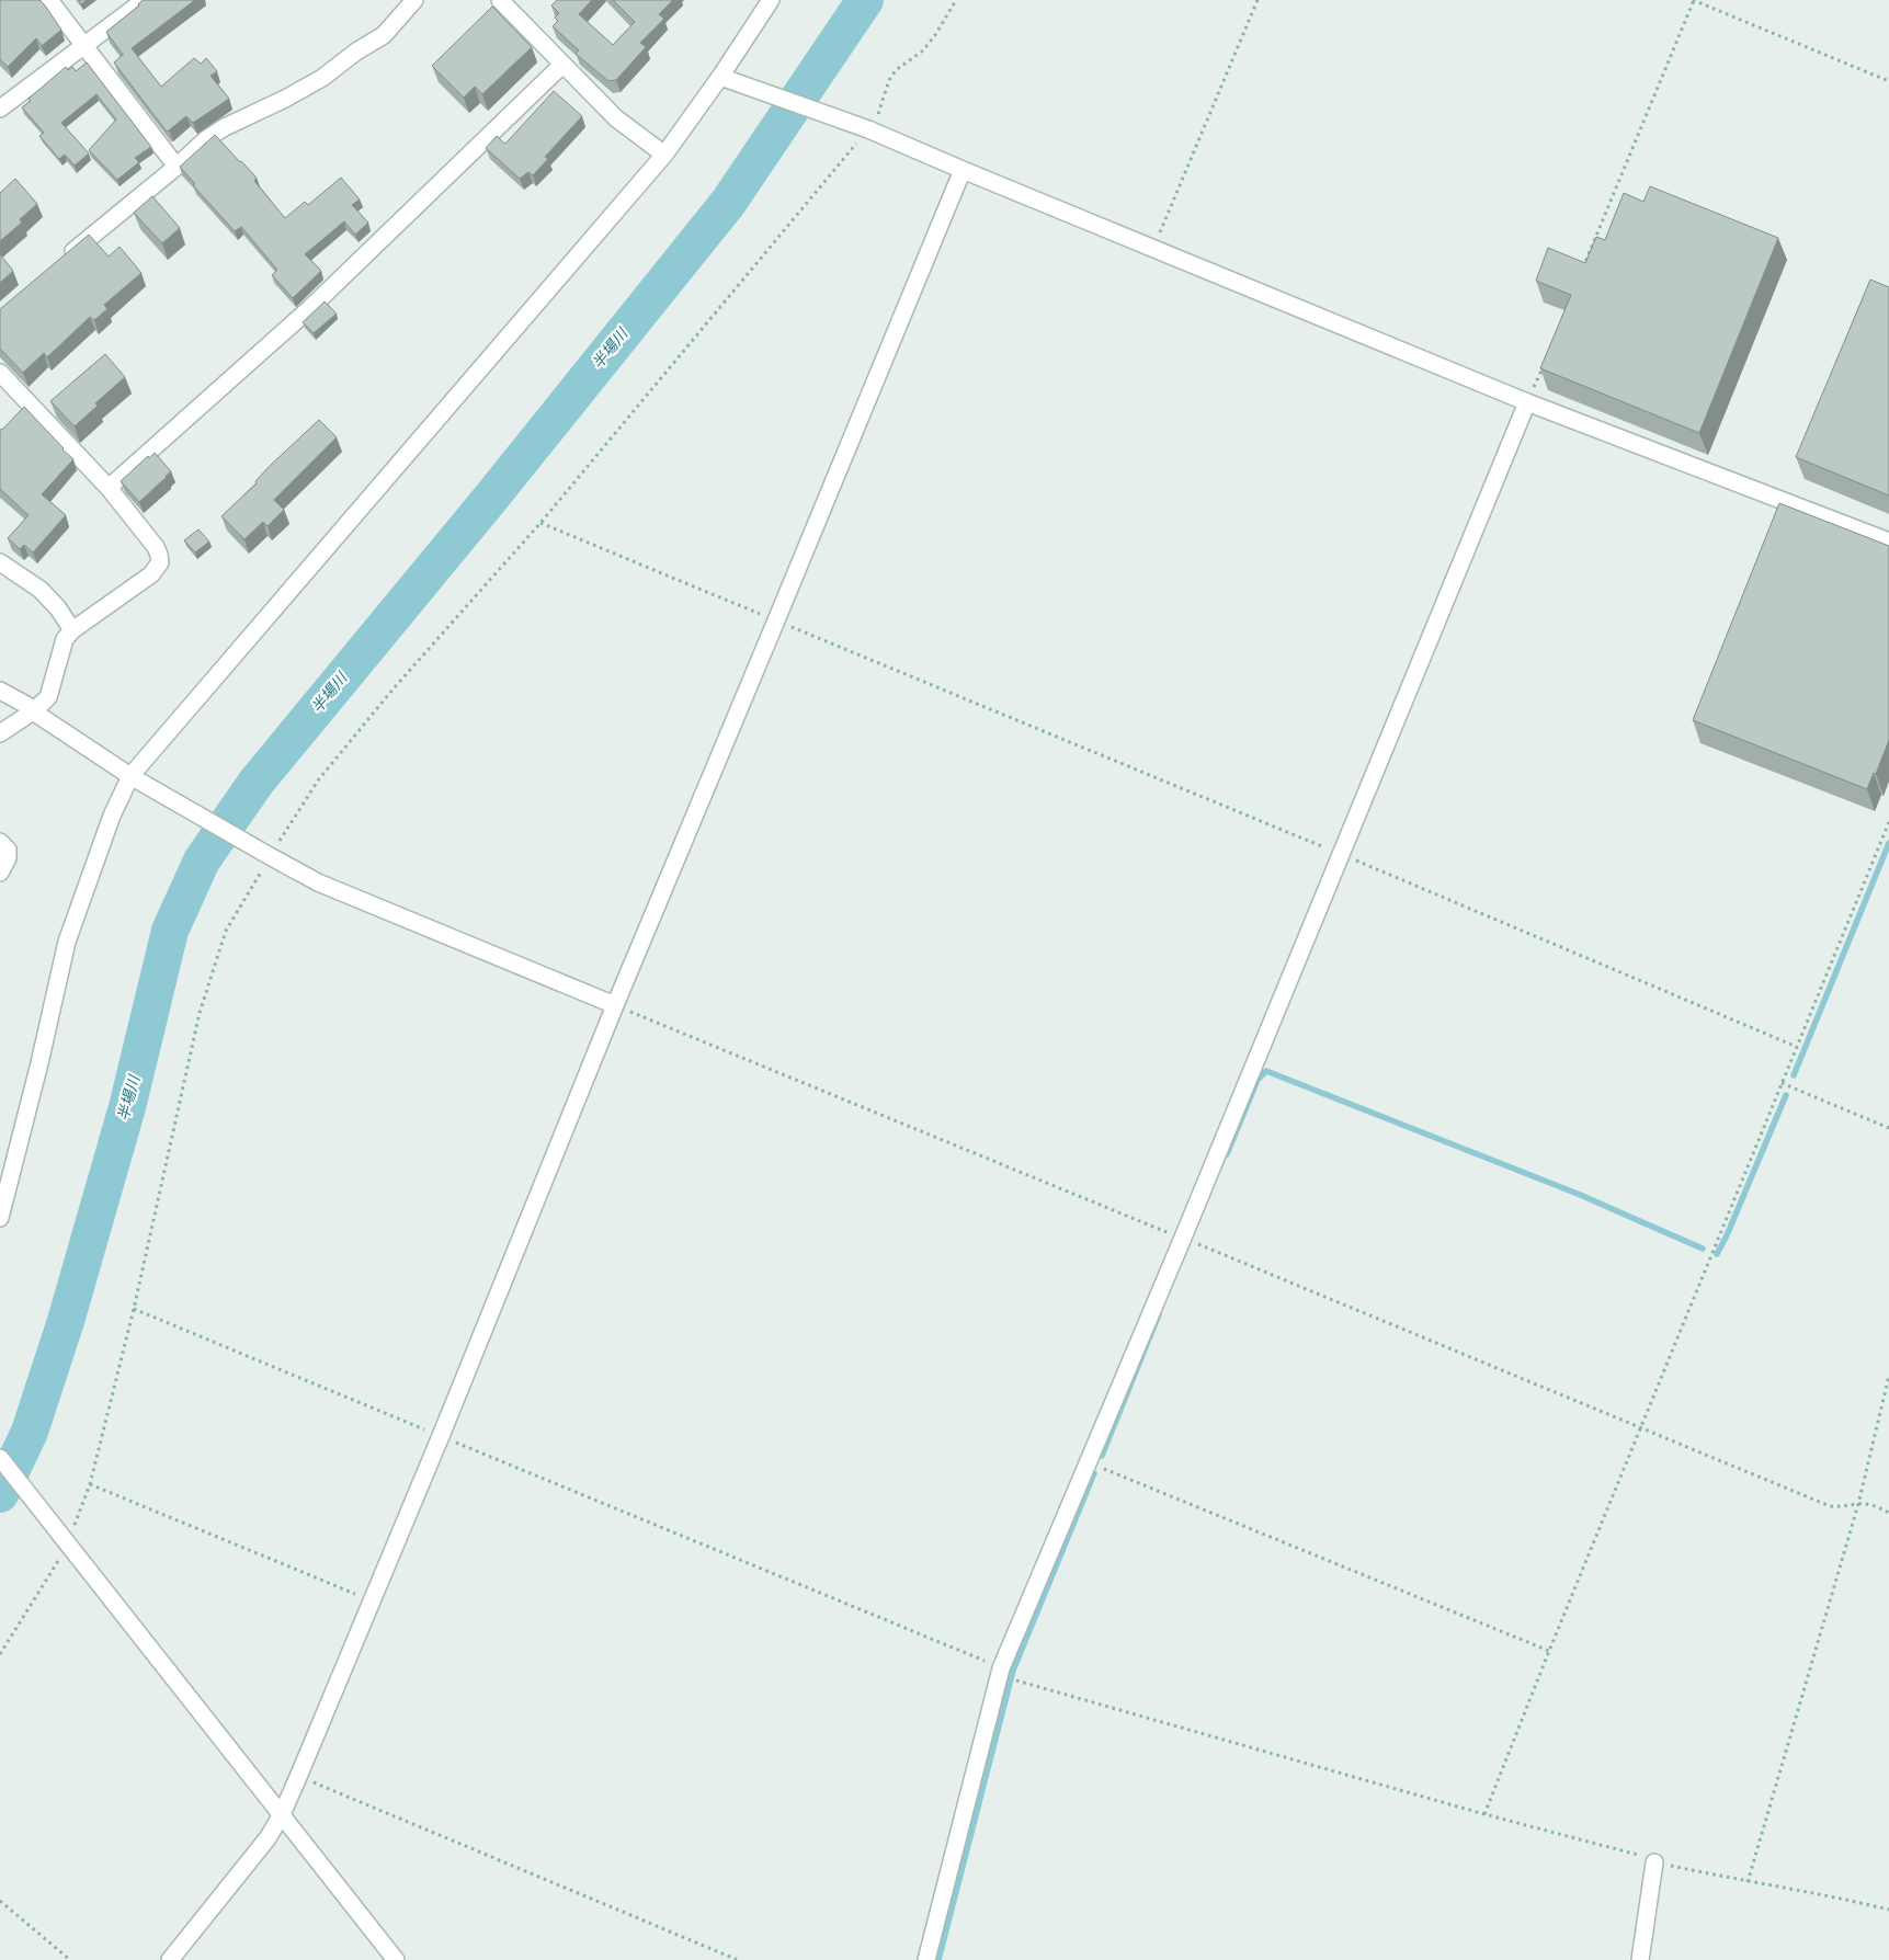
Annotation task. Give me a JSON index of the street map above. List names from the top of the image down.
{
  "water": ["半場川"]
}
